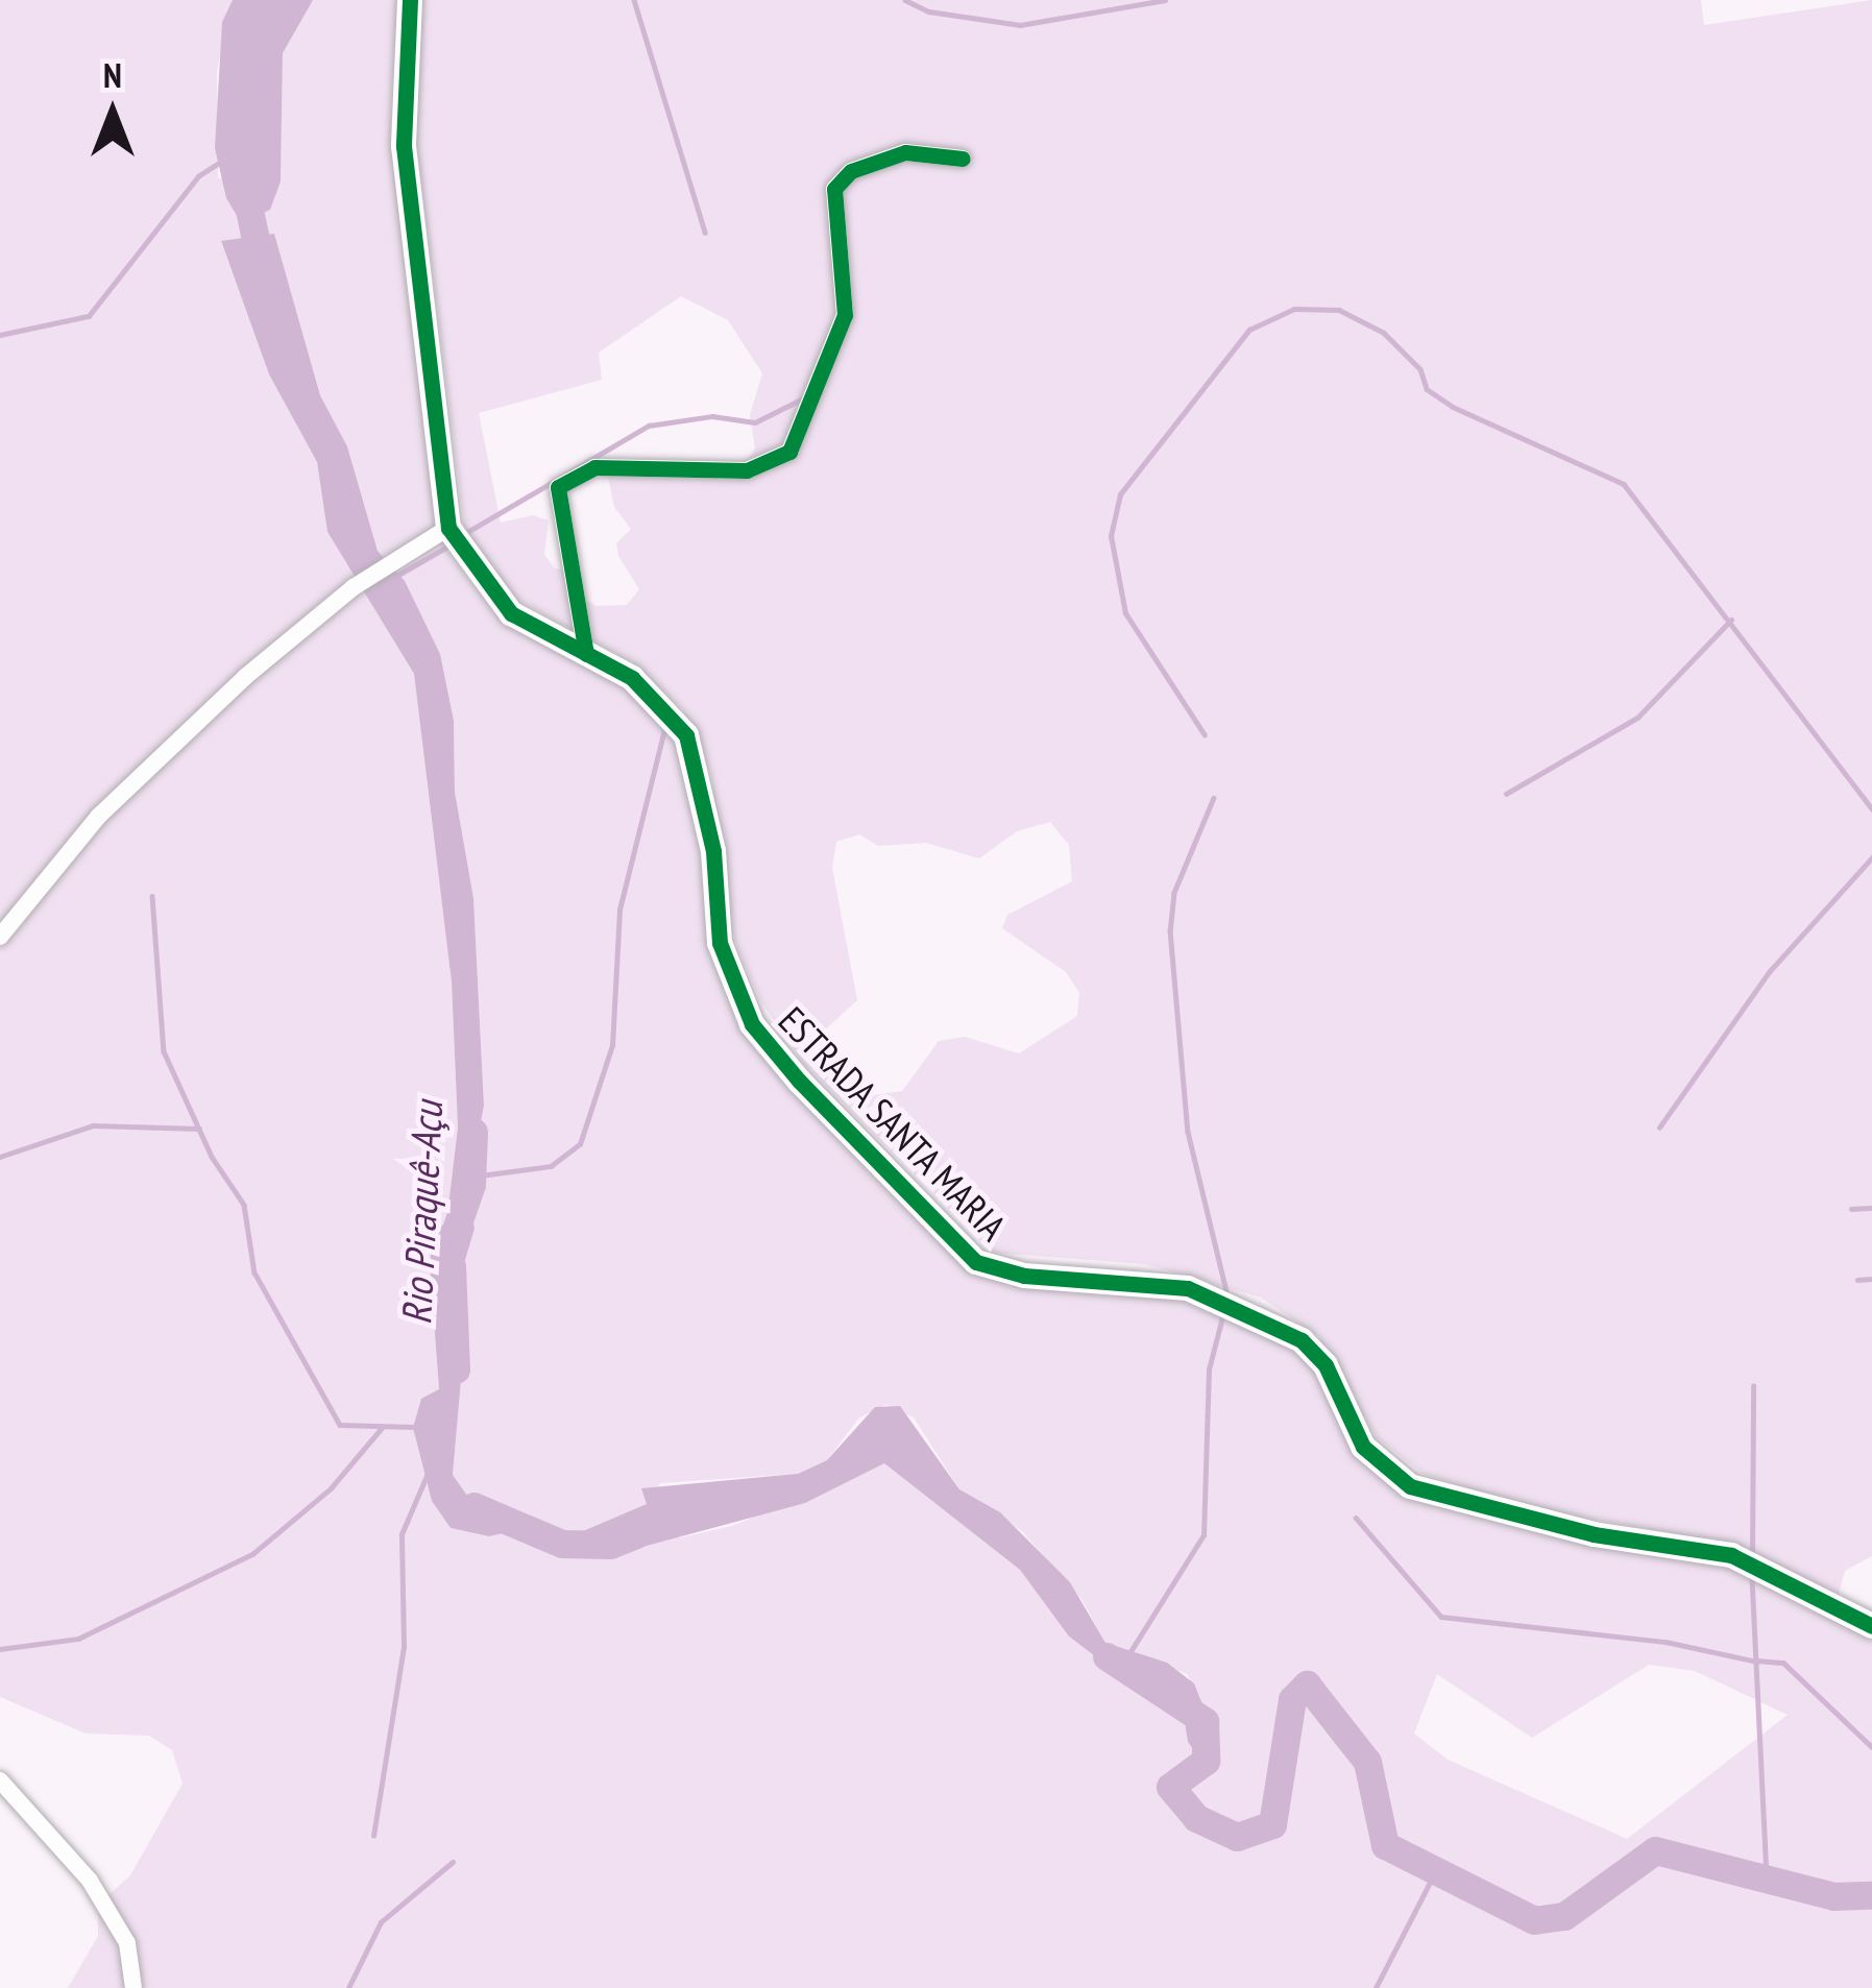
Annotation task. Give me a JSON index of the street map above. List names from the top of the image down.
{
  "streets": {
    "street": ["ESTRADA SANTA MARIA"]
  },
  "water": ["Rio Piraquê-Açu"],
  "north": "top"
}
